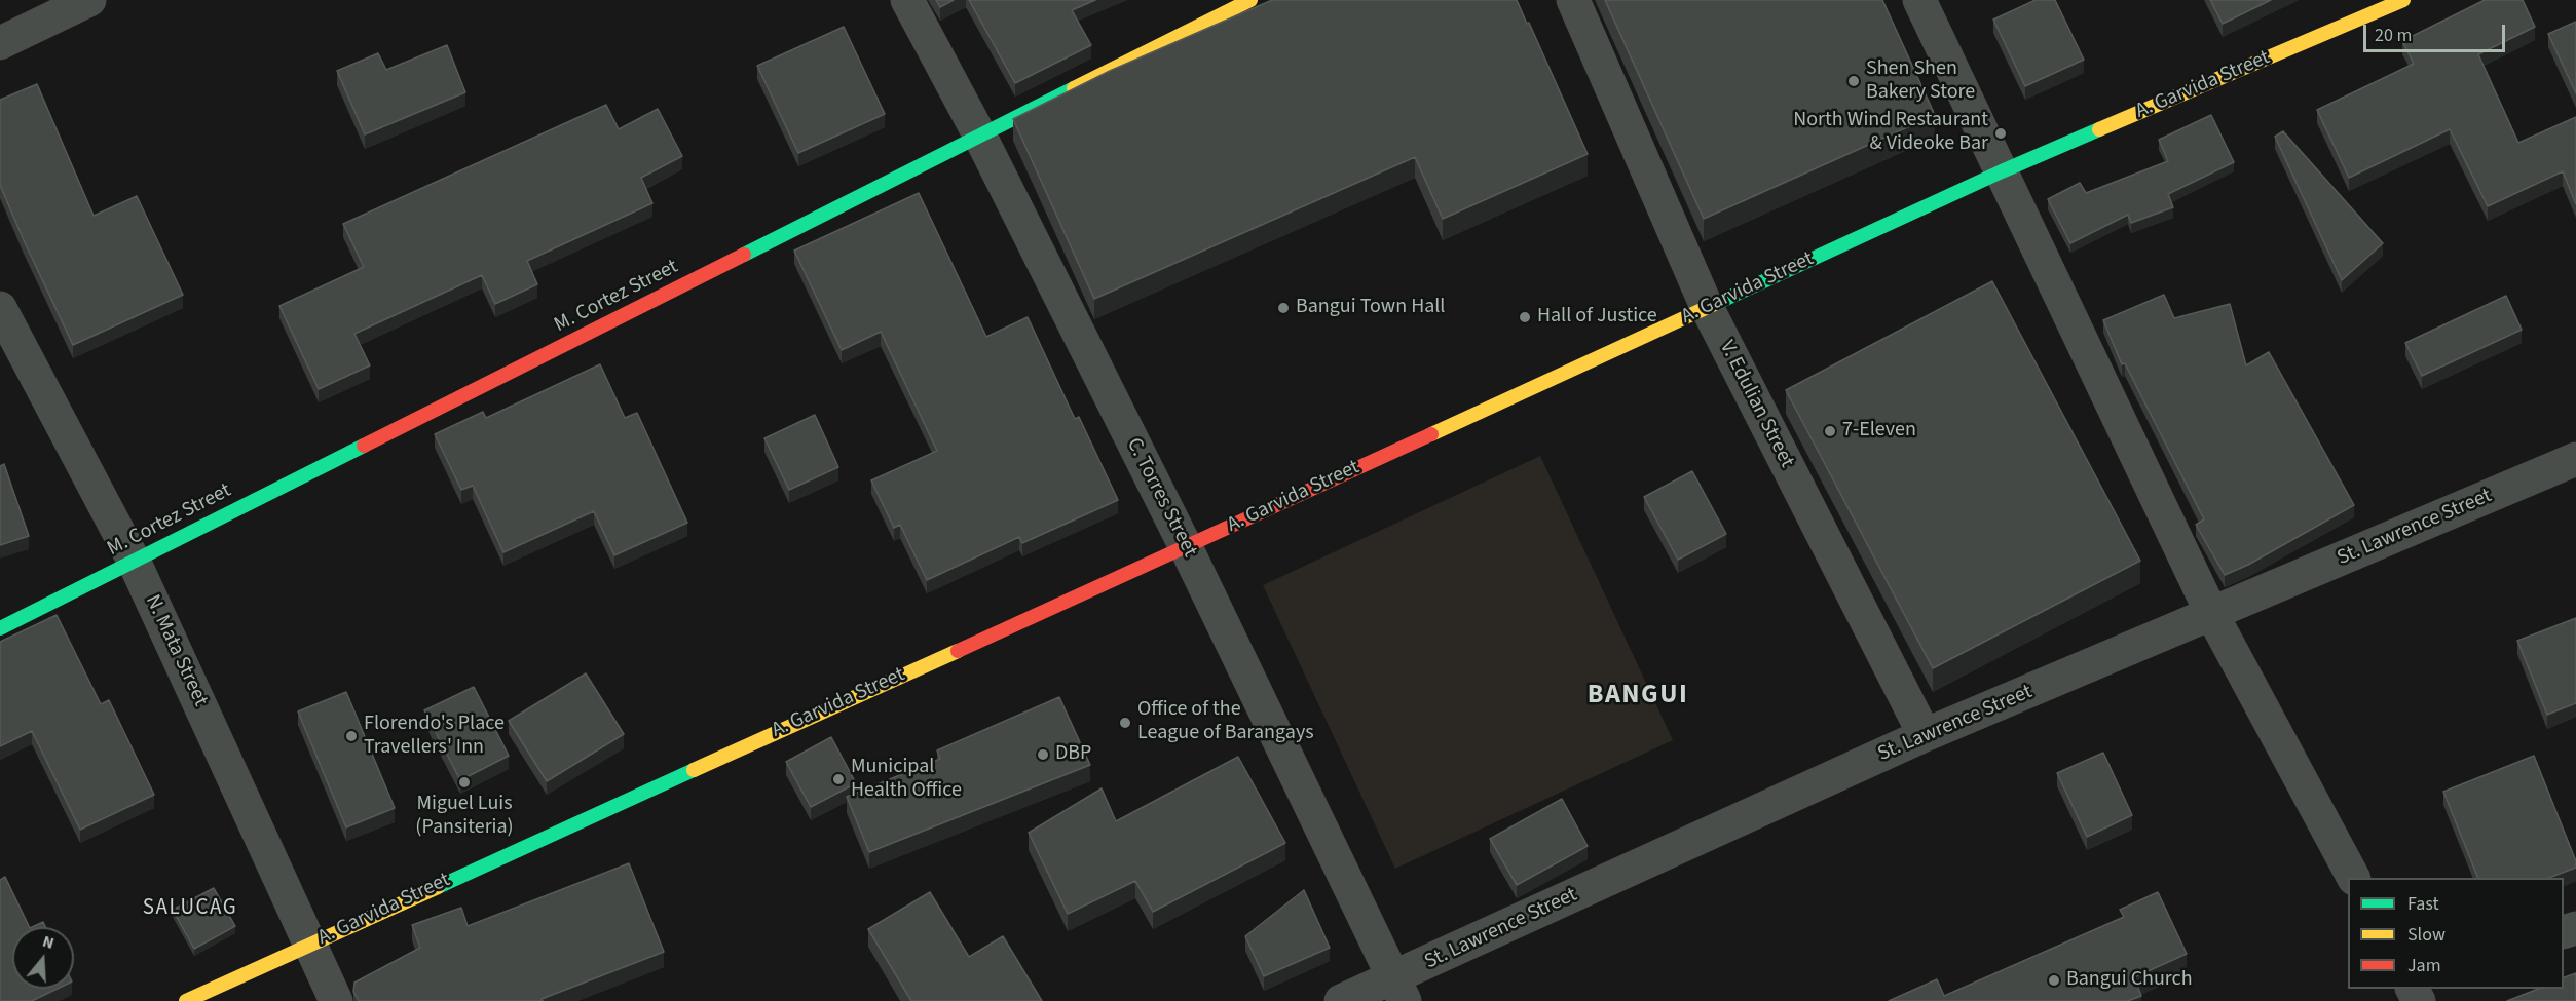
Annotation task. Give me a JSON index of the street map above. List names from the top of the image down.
{
  "streets": {
    "main road": ["A. Garvida Street", "M. Cortez Street"],
    "street": [
      "V. Edulian Street",
      "C. Torres Street",
      "St. Lawrence Street",
      "N. Mata Street"
    ]
  },
  "crossings": [
    ["A. Garvida Street", "V. Edulian Street"],
    ["A. Garvida Street", "C. Torres Street"],
    ["A. Garvida Street", "N. Mata Street"],
    ["M. Cortez Street", "C. Torres Street"],
    ["M. Cortez Street", "N. Mata Street"],
    ["V. Edulian Street", "St. Lawrence Street"],
    ["C. Torres Street", "St. Lawrence Street"]
  ],
  "districts": ["BANGUI", "SALUCAG"],
  "places": [
    "Shen Shen Bakery Store",
    "North Wind Restaurant & Videoke Bar",
    "Bangui Town Hall",
    "Hall of Justice",
    "7-Eleven",
    "Office of the League of Barangays",
    "Florendo's Place Travellers' Inn",
    "DBP",
    "Municipal Health Office",
    "Miguel Luis (Pansiteria)",
    "Bangui Church"
  ],
  "legend": ["Fast", "Slow", "Jam"],
  "scale_bar": "20 m",
  "north": "top"
}
